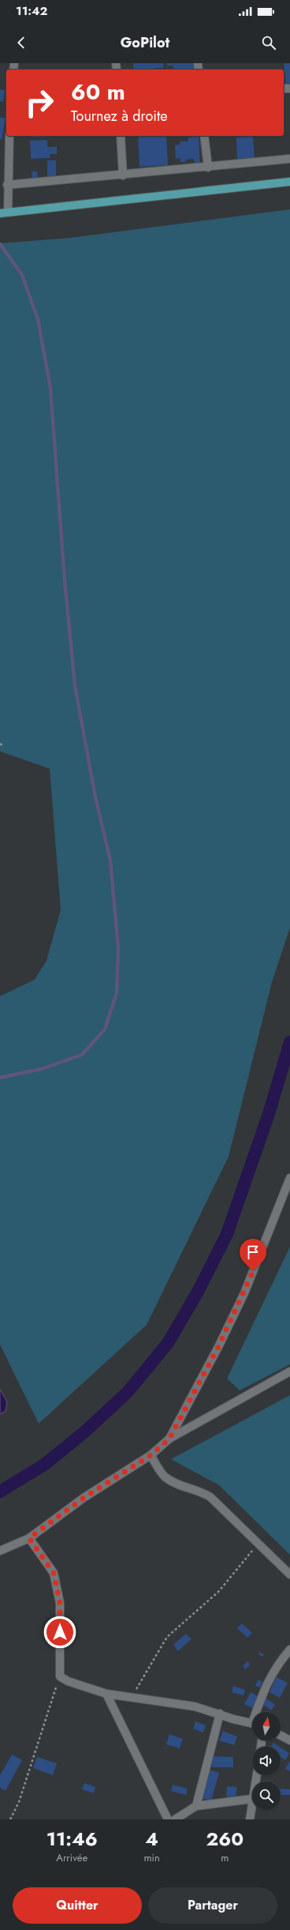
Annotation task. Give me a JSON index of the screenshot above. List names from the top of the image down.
{
  "north": "top",
  "page": {
    "status": "11:42",
    "header": "GoPilot",
    "turn": ["60 m", "Tournez à droite"],
    "eta": [
      "11:46",
      "Arrivée",
      "4",
      "min",
      "260",
      "m"
    ],
    "buttons": ["Quitter", "Partager"]
  }
}
